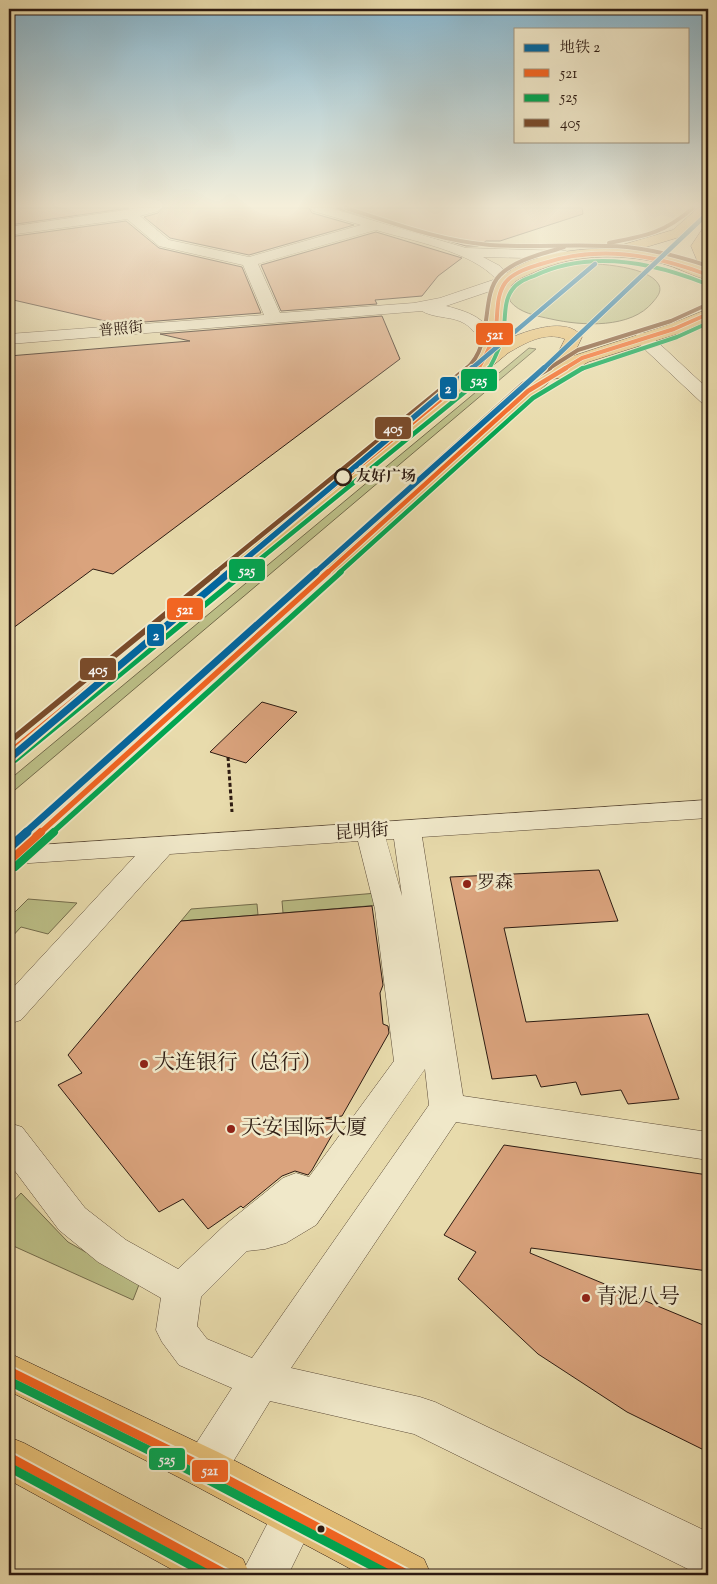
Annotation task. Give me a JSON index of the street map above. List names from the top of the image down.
{
  "streets": {
    "street": ["普照街", "昆明街"]
  },
  "places": [
    "友好广场",
    "罗森",
    "大连银行（总行）",
    "天安国际大厦",
    "青泥八号"
  ],
  "lines": [
    "metro line 2",
    "transit line 521",
    "transit line 525",
    "transit line 405"
  ],
  "legend": [
    "地铁 2",
    "521",
    "525",
    "405"
  ]
}
